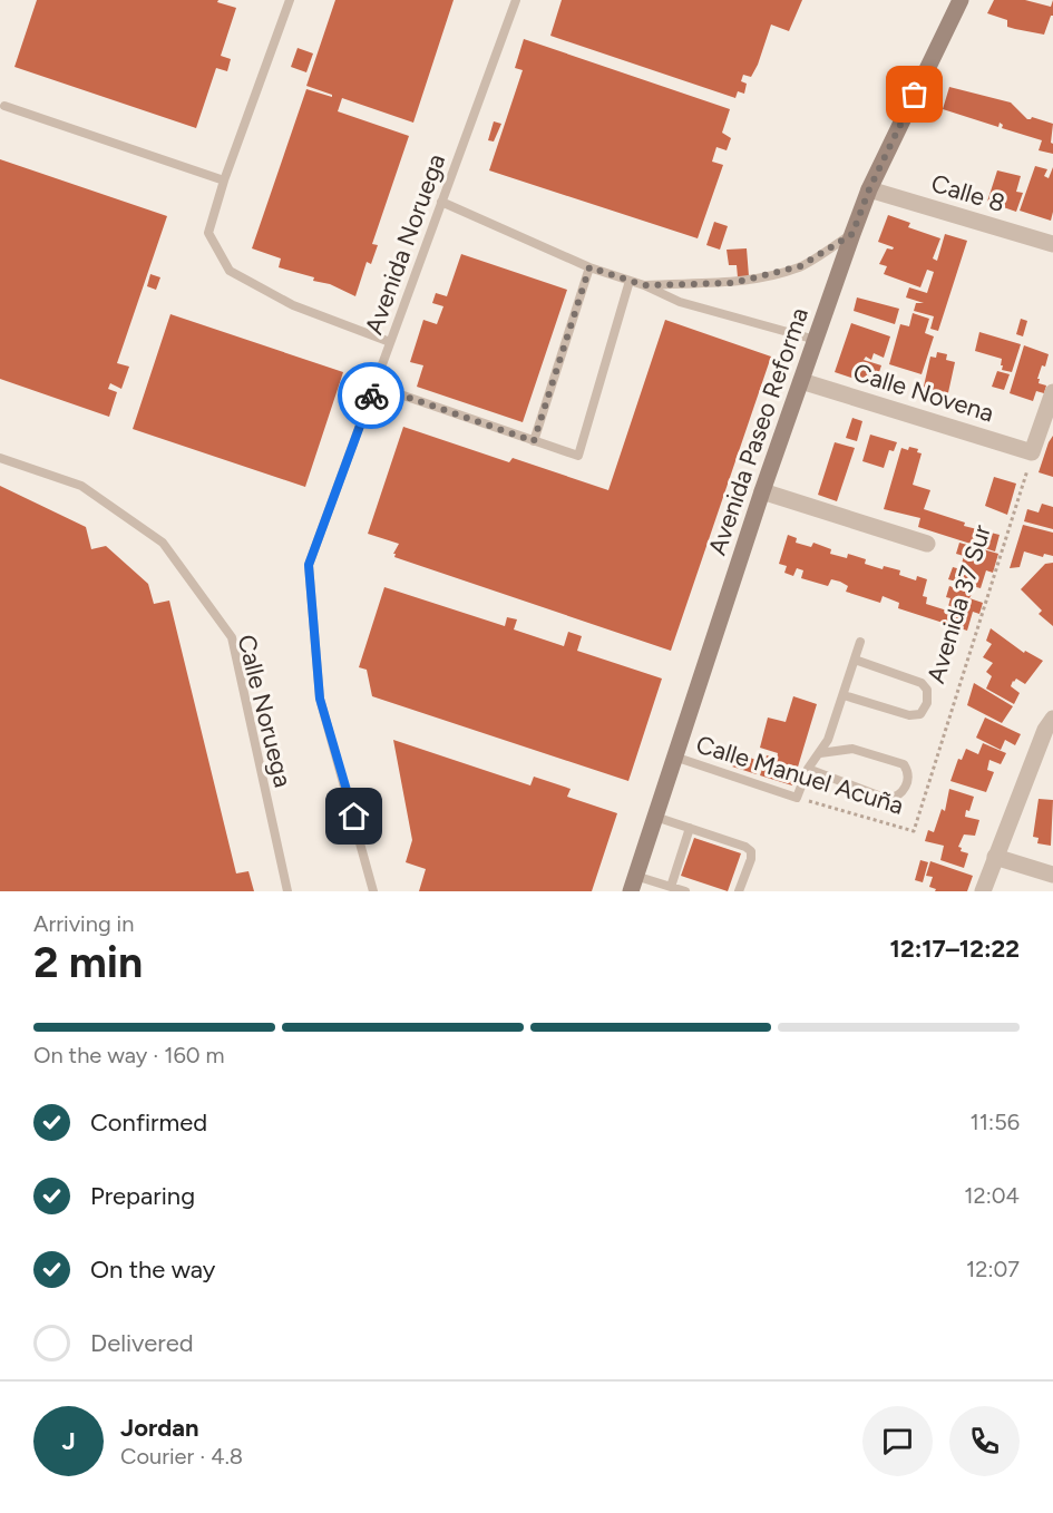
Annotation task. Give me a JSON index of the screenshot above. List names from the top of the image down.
{
  "streets": {
    "main road": ["Avenida Paseo Reforma"],
    "street": ["Calle 8", "Calle Novena"],
    "lane": ["Avenida Noruega", "Calle Noruega", "Calle Manuel Acuña"],
    "path": ["Avenida 37 Sur"]
  },
  "crossings": [
    ["Calle 8", "Avenida Paseo Reforma"],
    ["Calle Novena", "Avenida Paseo Reforma"],
    ["Calle Novena", "Avenida 37 Sur"],
    ["Avenida Paseo Reforma", "Calle Manuel Acuña"],
    ["Avenida 37 Sur", "Calle Manuel Acuña"]
  ],
  "page": {
    "heading": ["2 min", "Arriving in", "12:17–12:22"],
    "panel": ["Jordan", "Courier · 4.8"],
    "bar": "On the way · 160 m",
    "list": [
      ["Confirmed", "11:56"],
      ["Preparing", "12:04"],
      ["On the way", "12:07"],
      "Delivered"
    ],
    "round": "J"
  }
}
